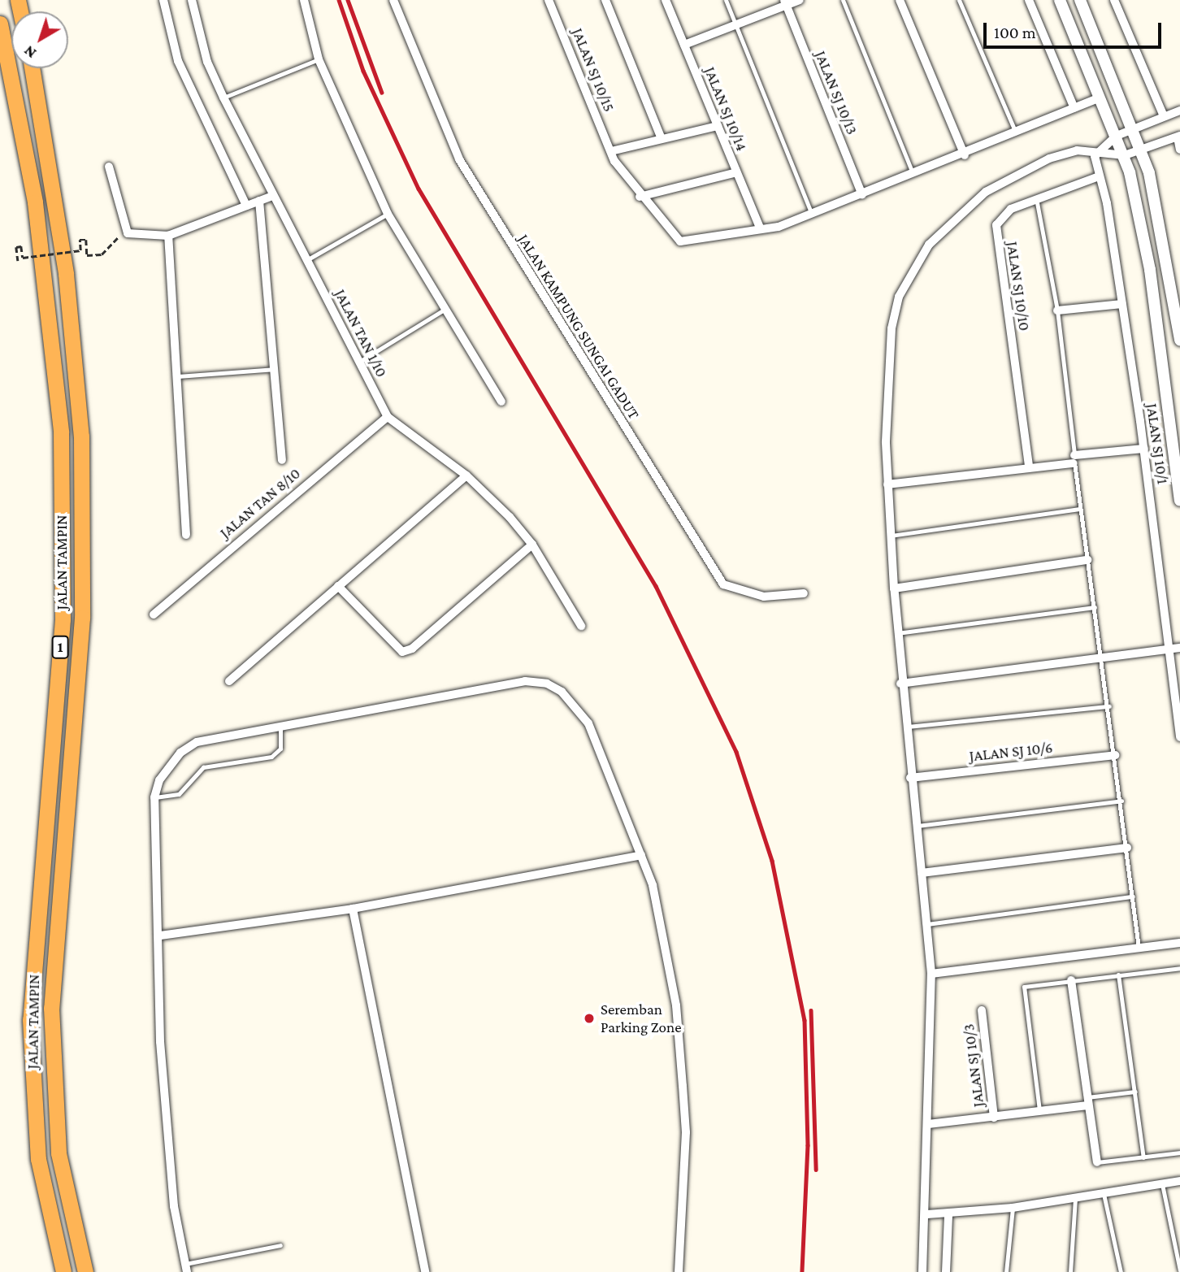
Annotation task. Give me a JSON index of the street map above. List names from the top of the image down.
{
  "streets": {
    "highway": ["JALAN TAMPIN", "1"],
    "street": [
      "JALAN SJ 10/15",
      "JALAN SJ 10/13",
      "JALAN SJ 10/14",
      "JALAN SJ 10/10",
      "JALAN KAMPUNG SUNGAI GADUT",
      "JALAN TAN 1/10",
      "JALAN SJ 10/1",
      "JALAN TAN 8/10",
      "JALAN SJ 10/6",
      "JALAN SJ 10/3"
    ]
  },
  "crossings": [
    ["JALAN SJ 10/15", "JALAN SJ 10/14"],
    ["JALAN SJ 10/10", "JALAN SJ 10/1"],
    ["JALAN TAN 1/10", "JALAN TAN 8/10"]
  ],
  "places": ["Seremban Parking Zone"],
  "scale_bar": "100 m",
  "north": "bottom left"
}
